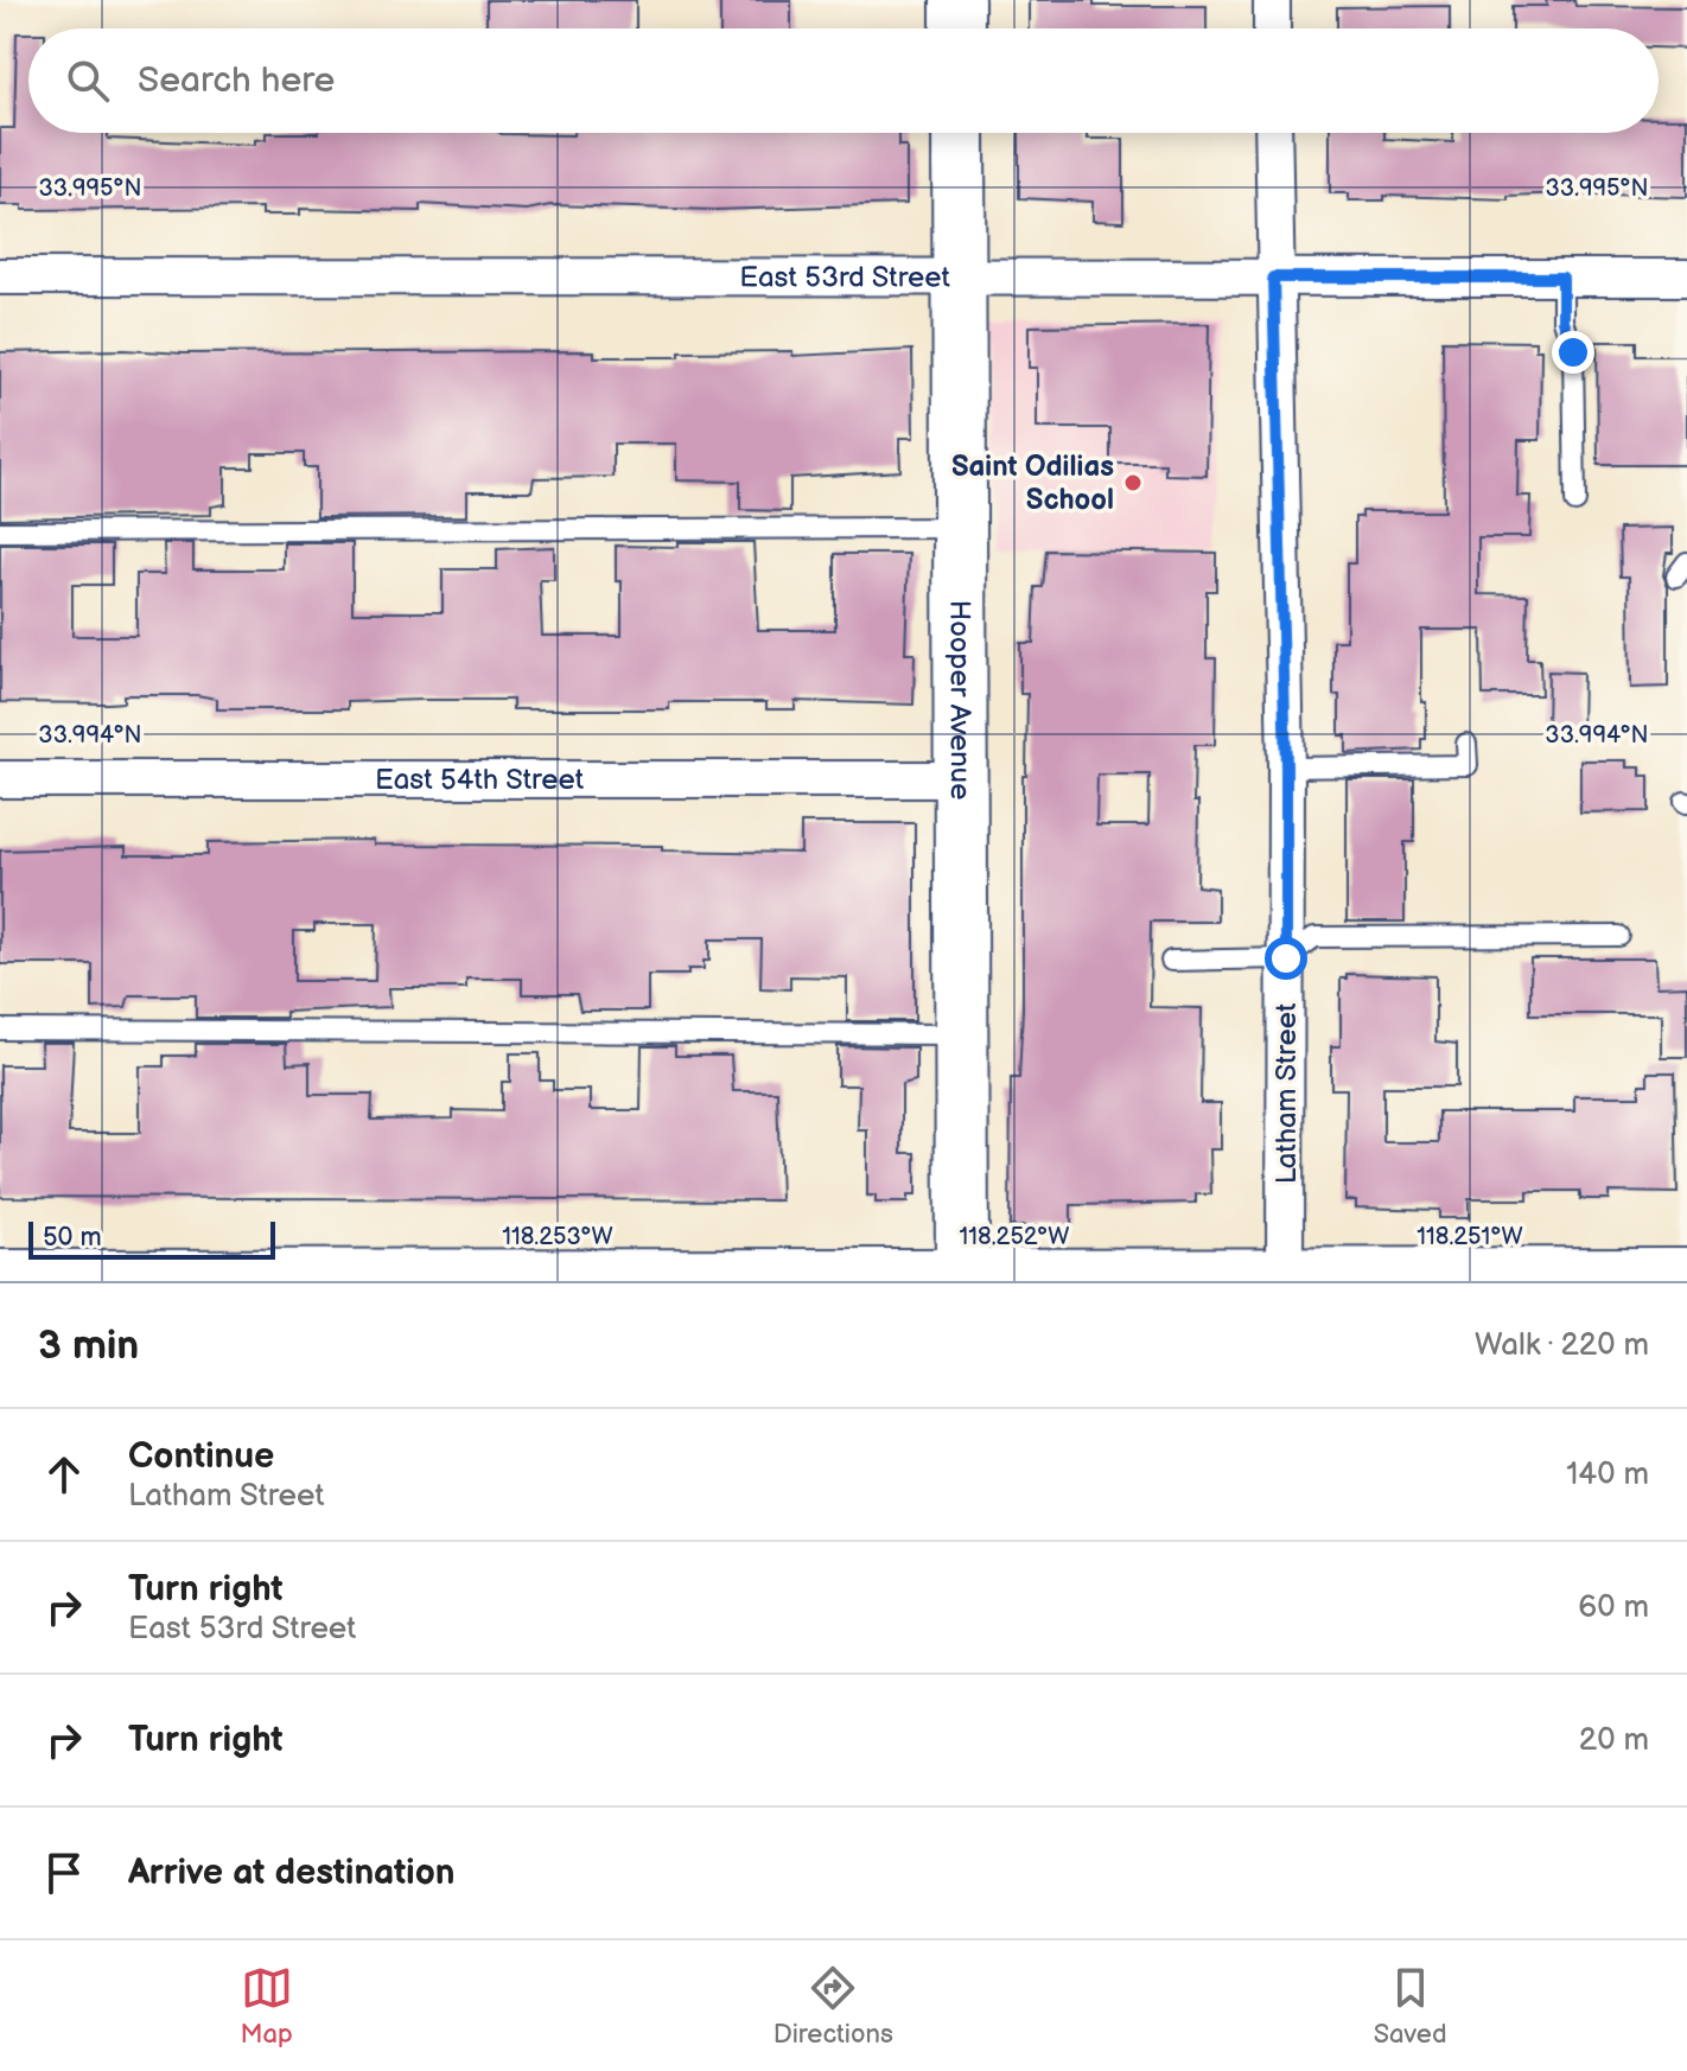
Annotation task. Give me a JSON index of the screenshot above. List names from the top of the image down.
{
  "streets": {
    "street": [
      "East 53rd Street",
      "Hooper Avenue",
      "East 54th Street",
      "Latham Street"
    ]
  },
  "crossings": [
    ["East 53rd Street", "Hooper Avenue"],
    ["East 53rd Street", "Latham Street"],
    ["Hooper Avenue", "East 54th Street"]
  ],
  "places": ["Saint Odilias School"],
  "scale_bar": "50 m",
  "page": {
    "search": "Search here",
    "scale": "50 m",
    "heading": ["3 min", "Walk · 220 m"],
    "list": [
      ["Continue", "Latham Street", "140 m"],
      ["Turn right", "East 53rd Street", "60 m"],
      ["Turn right", "20 m"],
      "Arrive at destination"
    ],
    "nav": ["Map", "Directions", "Saved"]
  },
  "coordinates": [
    "33.995°N",
    "33.994°N",
    "118.253°W",
    "118.252°W",
    "118.251°W"
  ]
}
